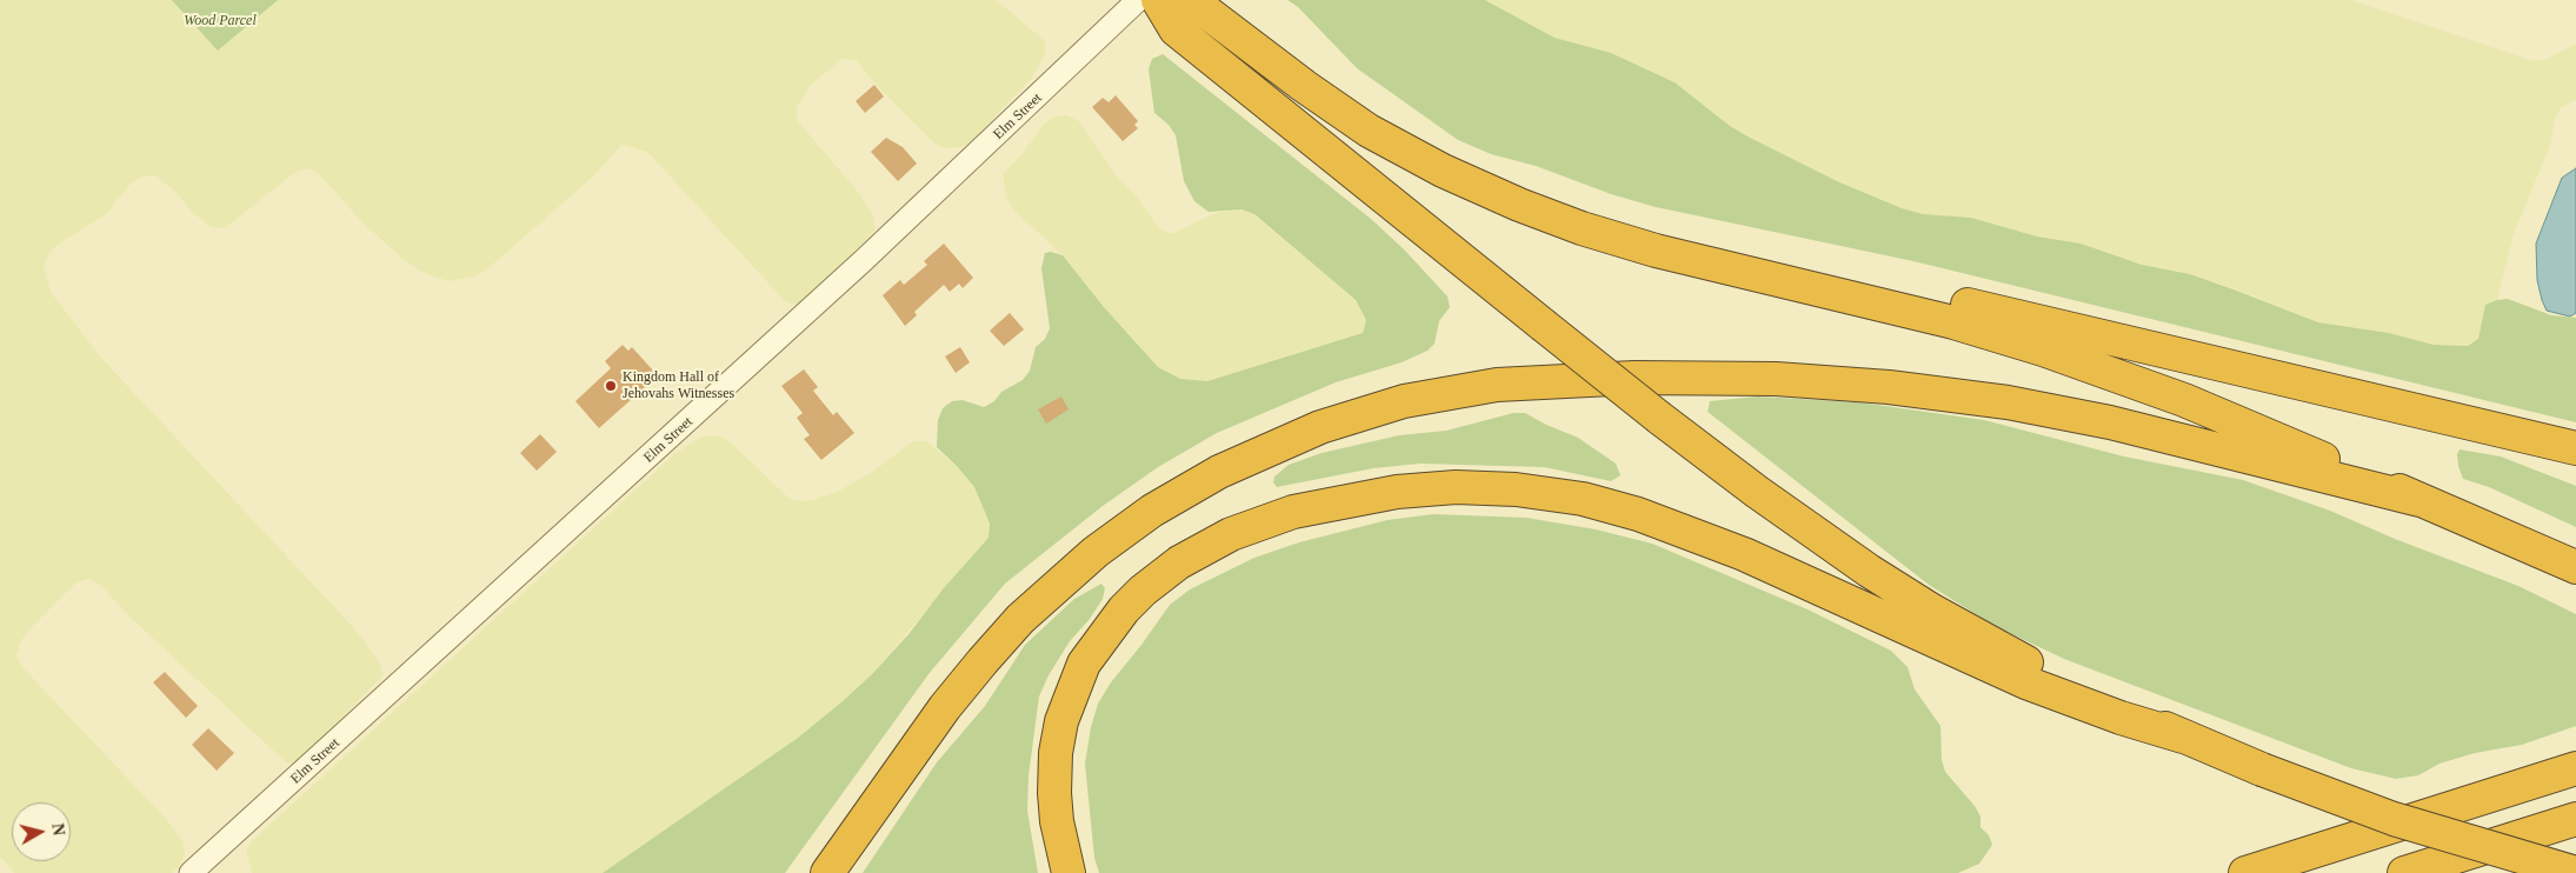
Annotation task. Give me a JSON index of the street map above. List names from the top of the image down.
{
  "streets": {
    "street": ["Elm Street"]
  },
  "parks": ["Wood Parcel"],
  "places": ["Kingdom Hall of Jehovahs Witnesses"],
  "north": "right"
}
